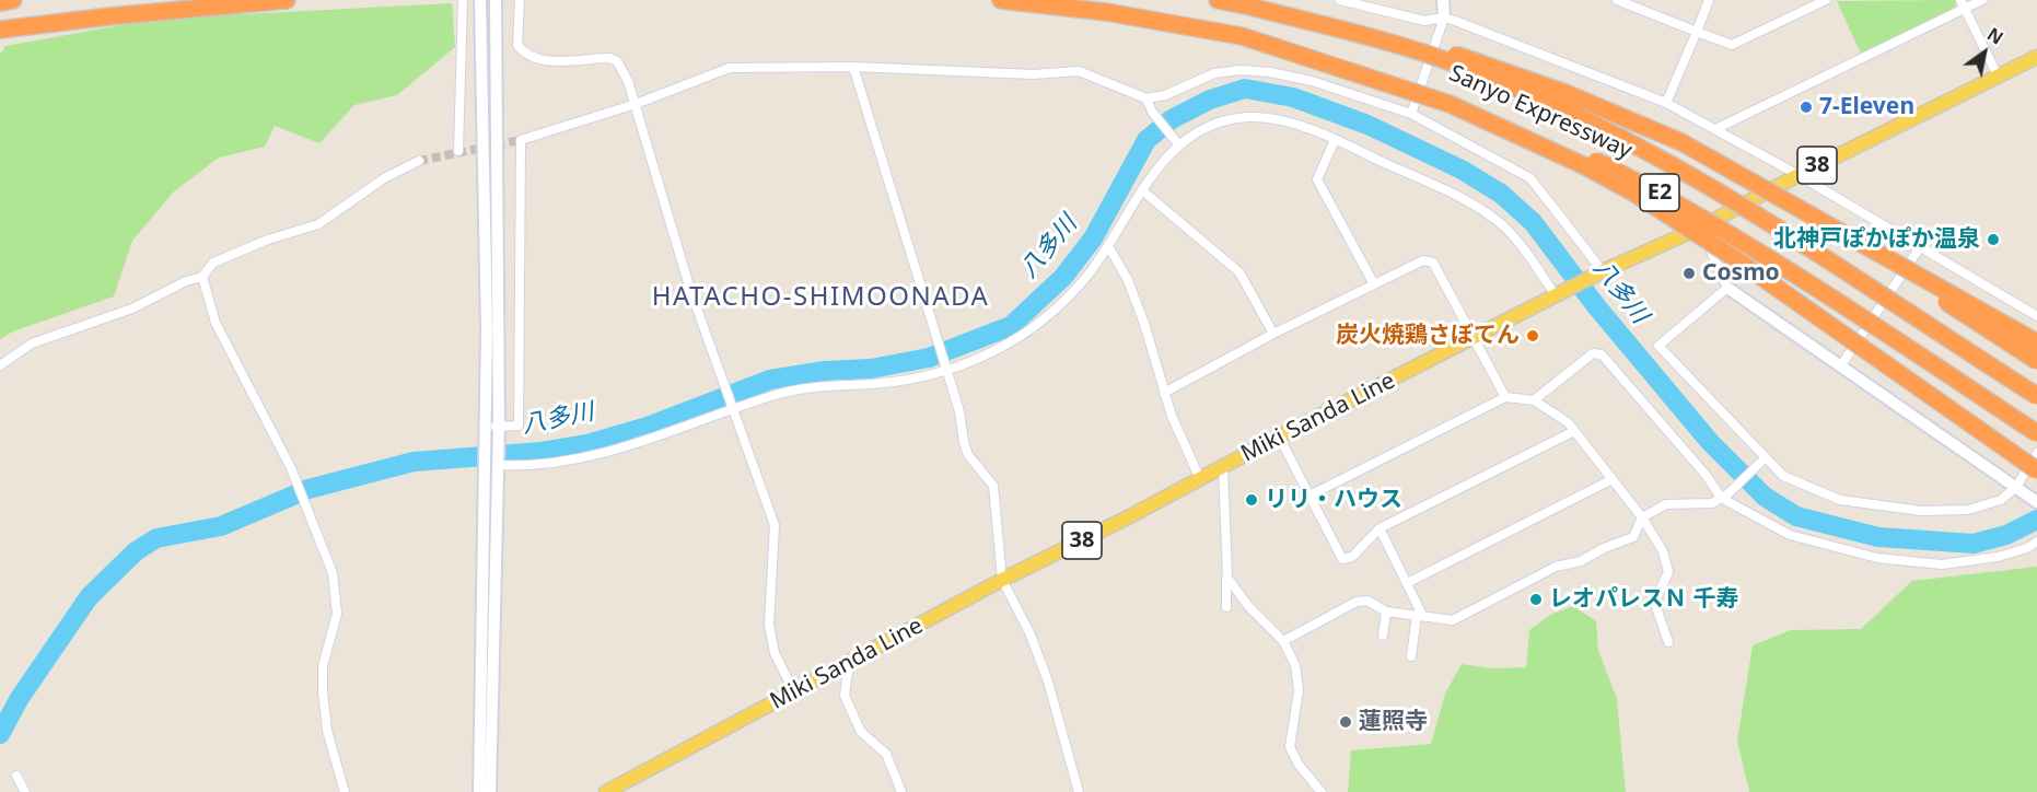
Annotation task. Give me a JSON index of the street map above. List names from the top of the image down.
{
  "streets": {
    "highway": ["Sanyo Expressway", "E2"],
    "main road": ["38", "Miki Sanda Line"]
  },
  "crossings": [
    ["Sanyo Expressway", "E2"]
  ],
  "districts": ["HATACHO-SHIMOONADA"],
  "water": ["八多川"],
  "places": [
    "7-Eleven",
    "北神戸ぽかぽか温泉",
    "Cosmo",
    "炭火焼鶏さぼてん",
    "リリ・ハウス",
    "レオパレスＮ 千寿",
    "蓮照寺"
  ],
  "north": "top right"
}
